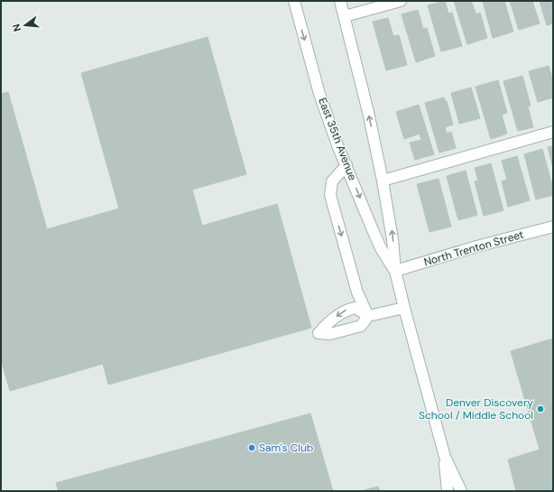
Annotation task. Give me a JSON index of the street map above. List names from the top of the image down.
{
  "streets": {
    "street": ["East 35th Avenue", "North Trenton Street"]
  },
  "crossings": [
    ["East 35th Avenue", "North Trenton Street"]
  ],
  "places": ["Denver Discovery School / Middle School", "Sam's Club"],
  "north": "left"
}
